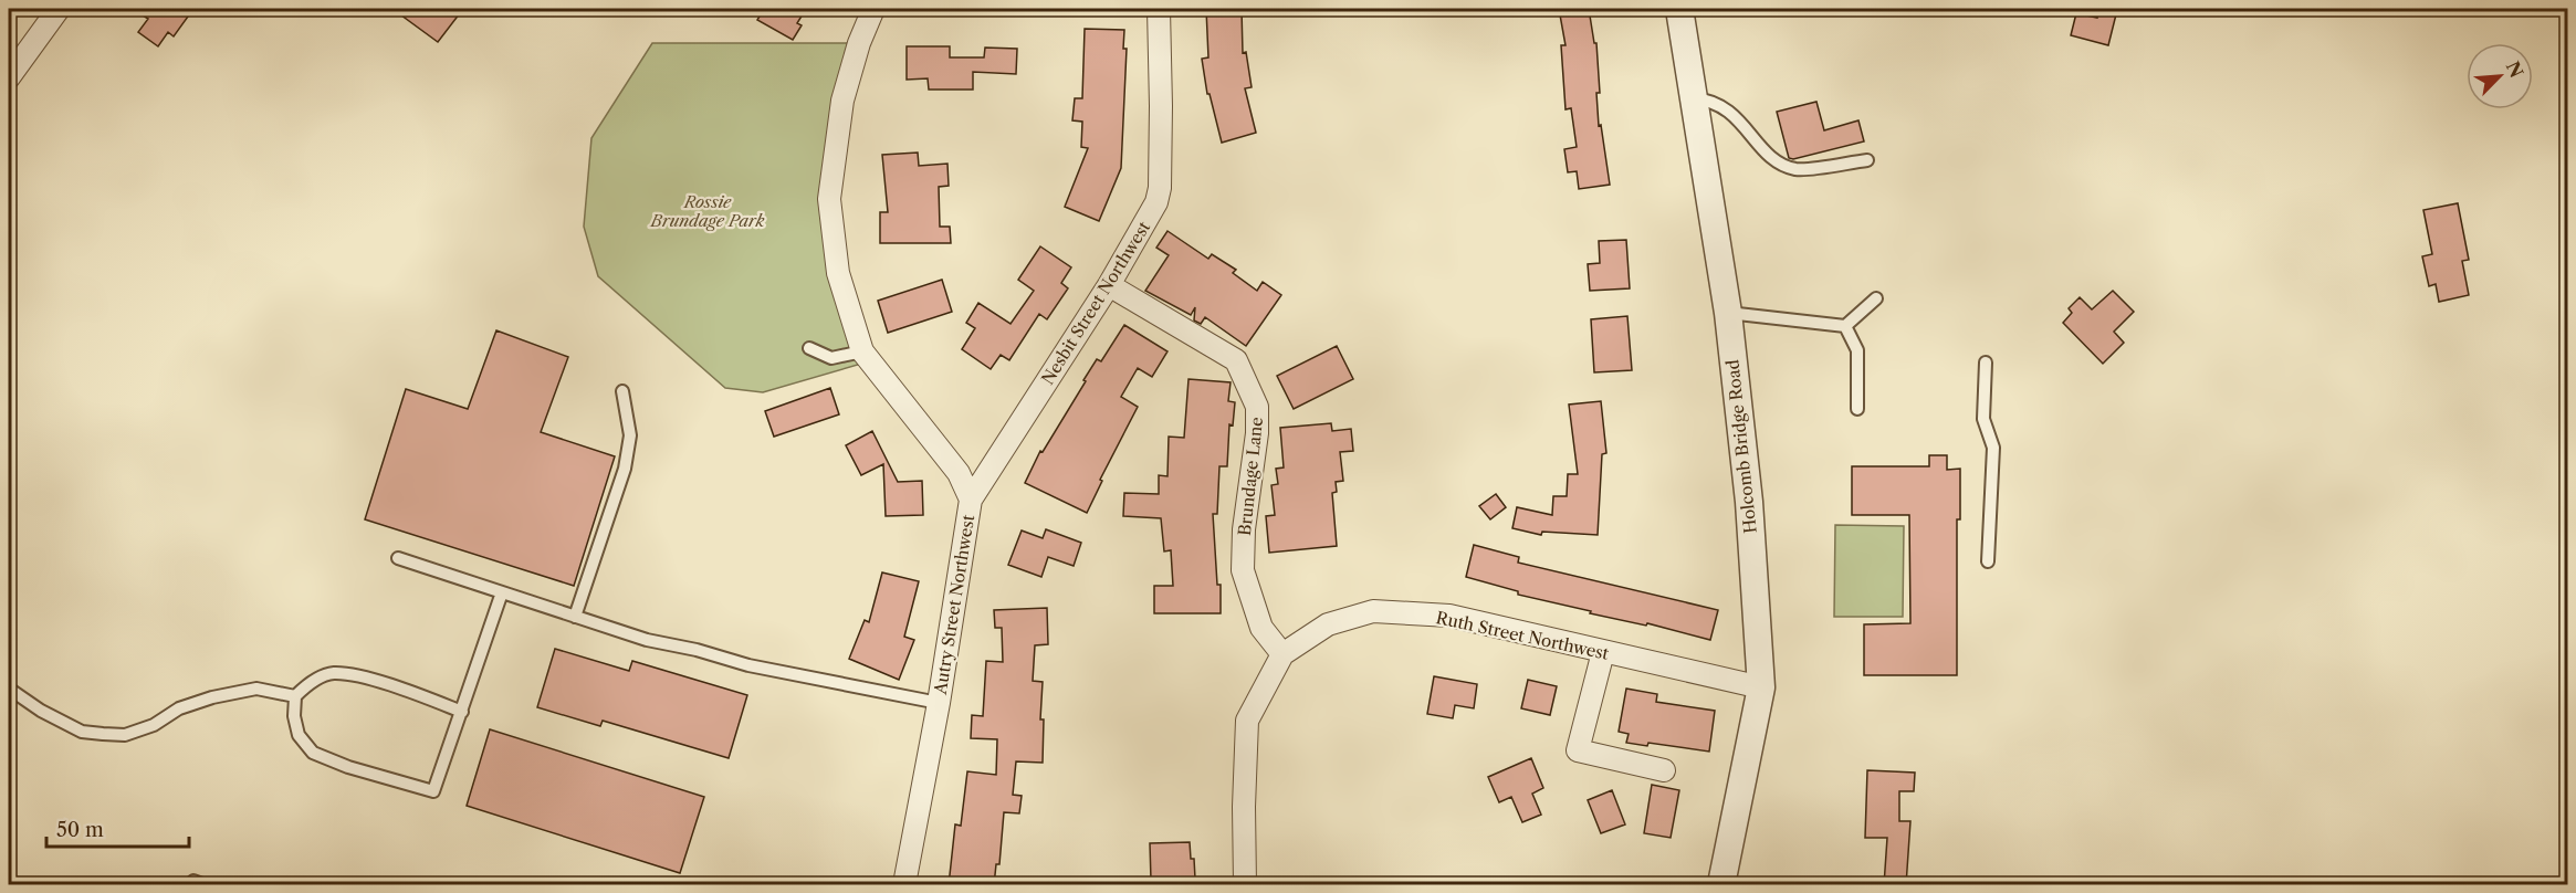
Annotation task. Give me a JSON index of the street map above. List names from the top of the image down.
{
  "streets": {
    "street": [
      "Nesbit Street Northwest",
      "Holcomb Bridge Road",
      "Brundage Lane",
      "Autry Street Northwest",
      "Ruth Street Northwest"
    ]
  },
  "crossings": [
    ["Nesbit Street Northwest", "Brundage Lane"],
    ["Nesbit Street Northwest", "Autry Street Northwest"],
    ["Holcomb Bridge Road", "Ruth Street Northwest"],
    ["Brundage Lane", "Ruth Street Northwest"]
  ],
  "parks": ["Rossie Brundage Park"],
  "scale_bar": "50 m",
  "north": "top right"
}
